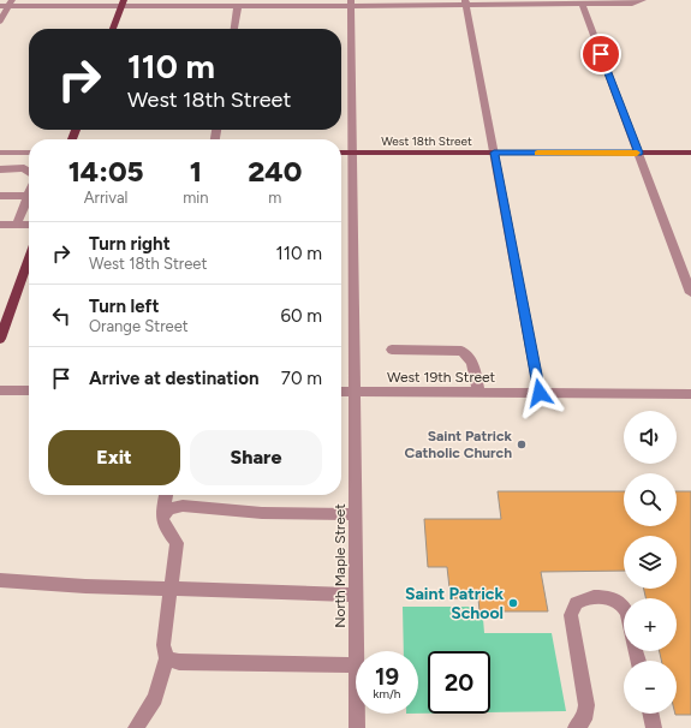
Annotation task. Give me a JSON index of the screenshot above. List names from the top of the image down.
{
  "streets": {
    "main road": ["West 18th Street"],
    "street": ["West 19th Street", "North Maple Street"]
  },
  "crossings": [
    ["West 18th Street", "North Maple Street"],
    ["West 19th Street", "North Maple Street"]
  ],
  "places": ["Saint Patrick Catholic Church", "Saint Patrick School"],
  "page": {
    "turn": ["110 m", "West 18th Street"],
    "eta": [
      "14:05",
      "Arrival",
      "1",
      "min",
      "240",
      "m"
    ],
    "list": [
      {
        "name": "Turn right",
        "note": "West 18th Street",
        "value": "110 m"
      },
      {
        "name": "Turn left",
        "note": "Orange Street",
        "value": "60 m"
      },
      {
        "name": "Arrive at destination",
        "value": "70 m"
      }
    ],
    "map_buttons": ["+", "−"],
    "buttons": ["Exit", "Share"],
    "speed": "19 km/h",
    "limit": "20"
  }
}
